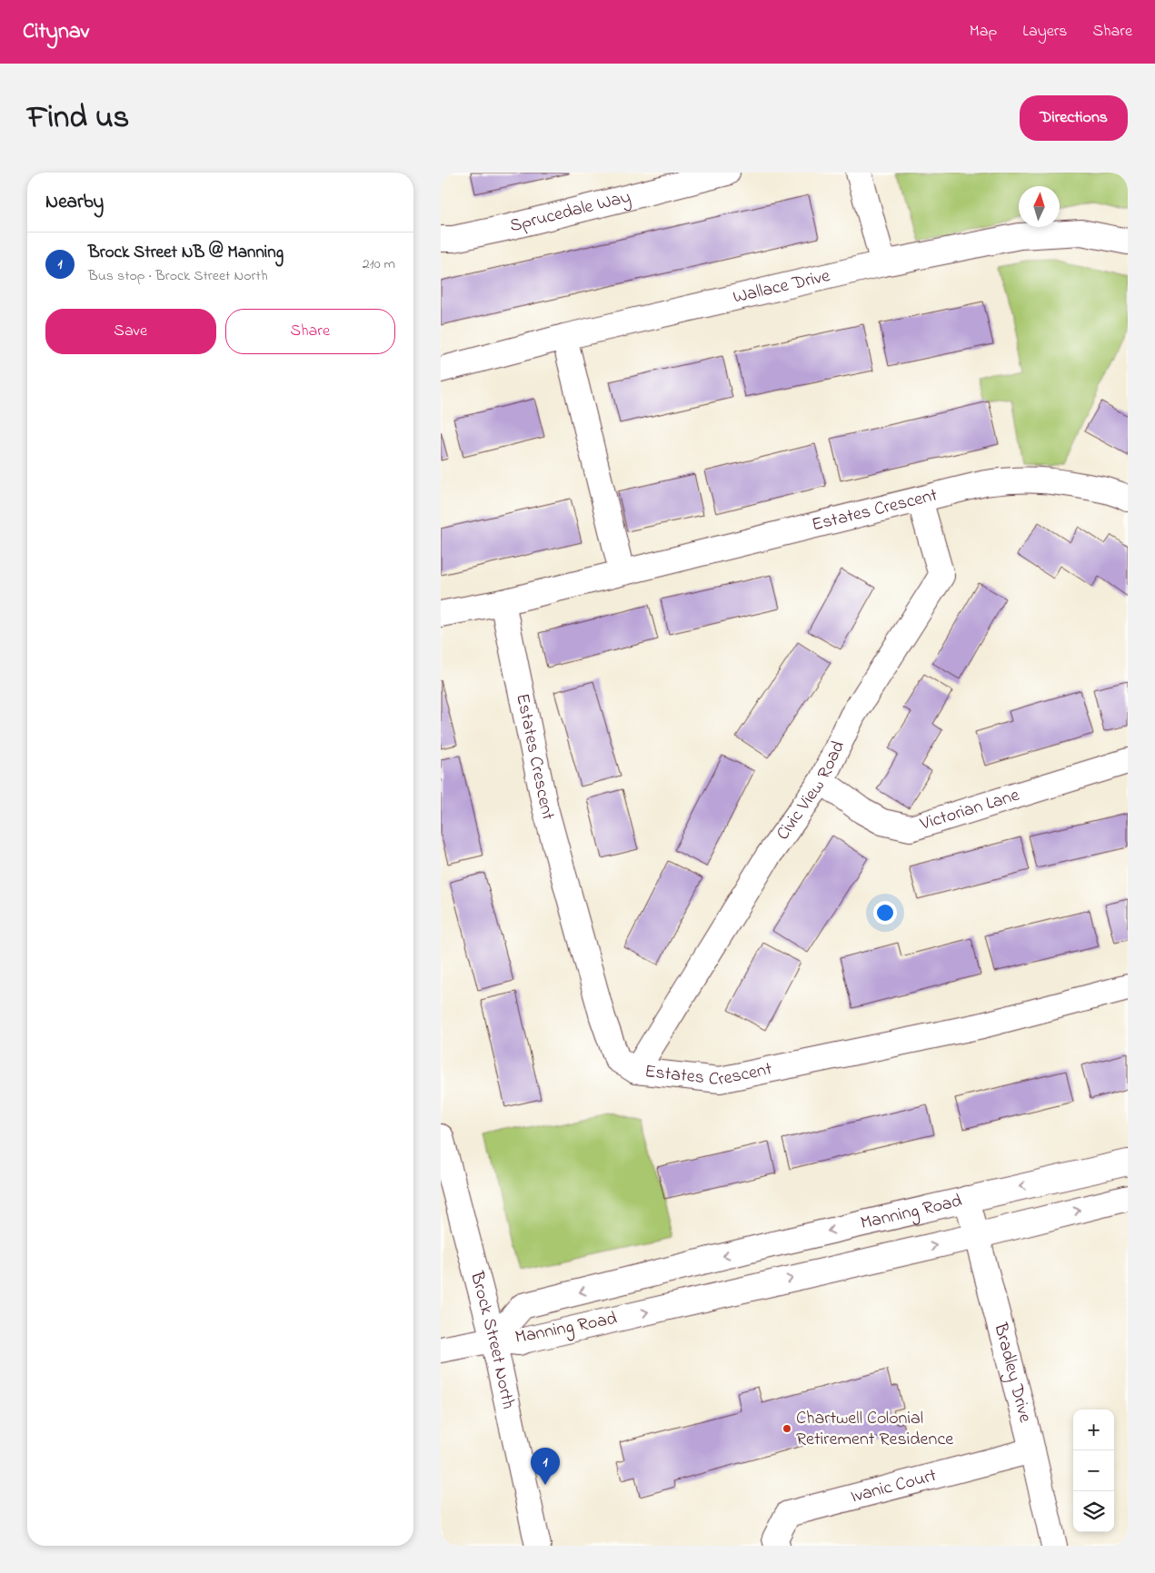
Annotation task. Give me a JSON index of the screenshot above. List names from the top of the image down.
{
  "streets": {
    "street": [
      "Sprucedale Way",
      "Wallace Drive",
      "Estates Crescent",
      "Civic View Road",
      "Victorian Lane",
      "Manning Road",
      "Brock Street North",
      "Bradley Drive",
      "Ivanic Court"
    ]
  },
  "crossings": [
    ["Estates Crescent", "Civic View Road"],
    ["Civic View Road", "Victorian Lane"],
    ["Manning Road", "Brock Street North"],
    ["Manning Road", "Bradley Drive"],
    ["Bradley Drive", "Ivanic Court"]
  ],
  "places": ["Chartwell Colonial Retirement Residence"],
  "north": "top",
  "page": {
    "header": "Citynav",
    "nav": ["Map", "Layers", "Share"],
    "title": "Find us",
    "buttons": [
      "Directions",
      ["Save", "Share"]
    ],
    "heading": "Nearby",
    "list": [
      {
        "mark": "1",
        "name": "Brock Street NB @ Manning",
        "note": "Bus stop · Brock Street North",
        "value": "210 m"
      }
    ],
    "map_buttons": ["+", "−"],
    "pins": "1"
  }
}
